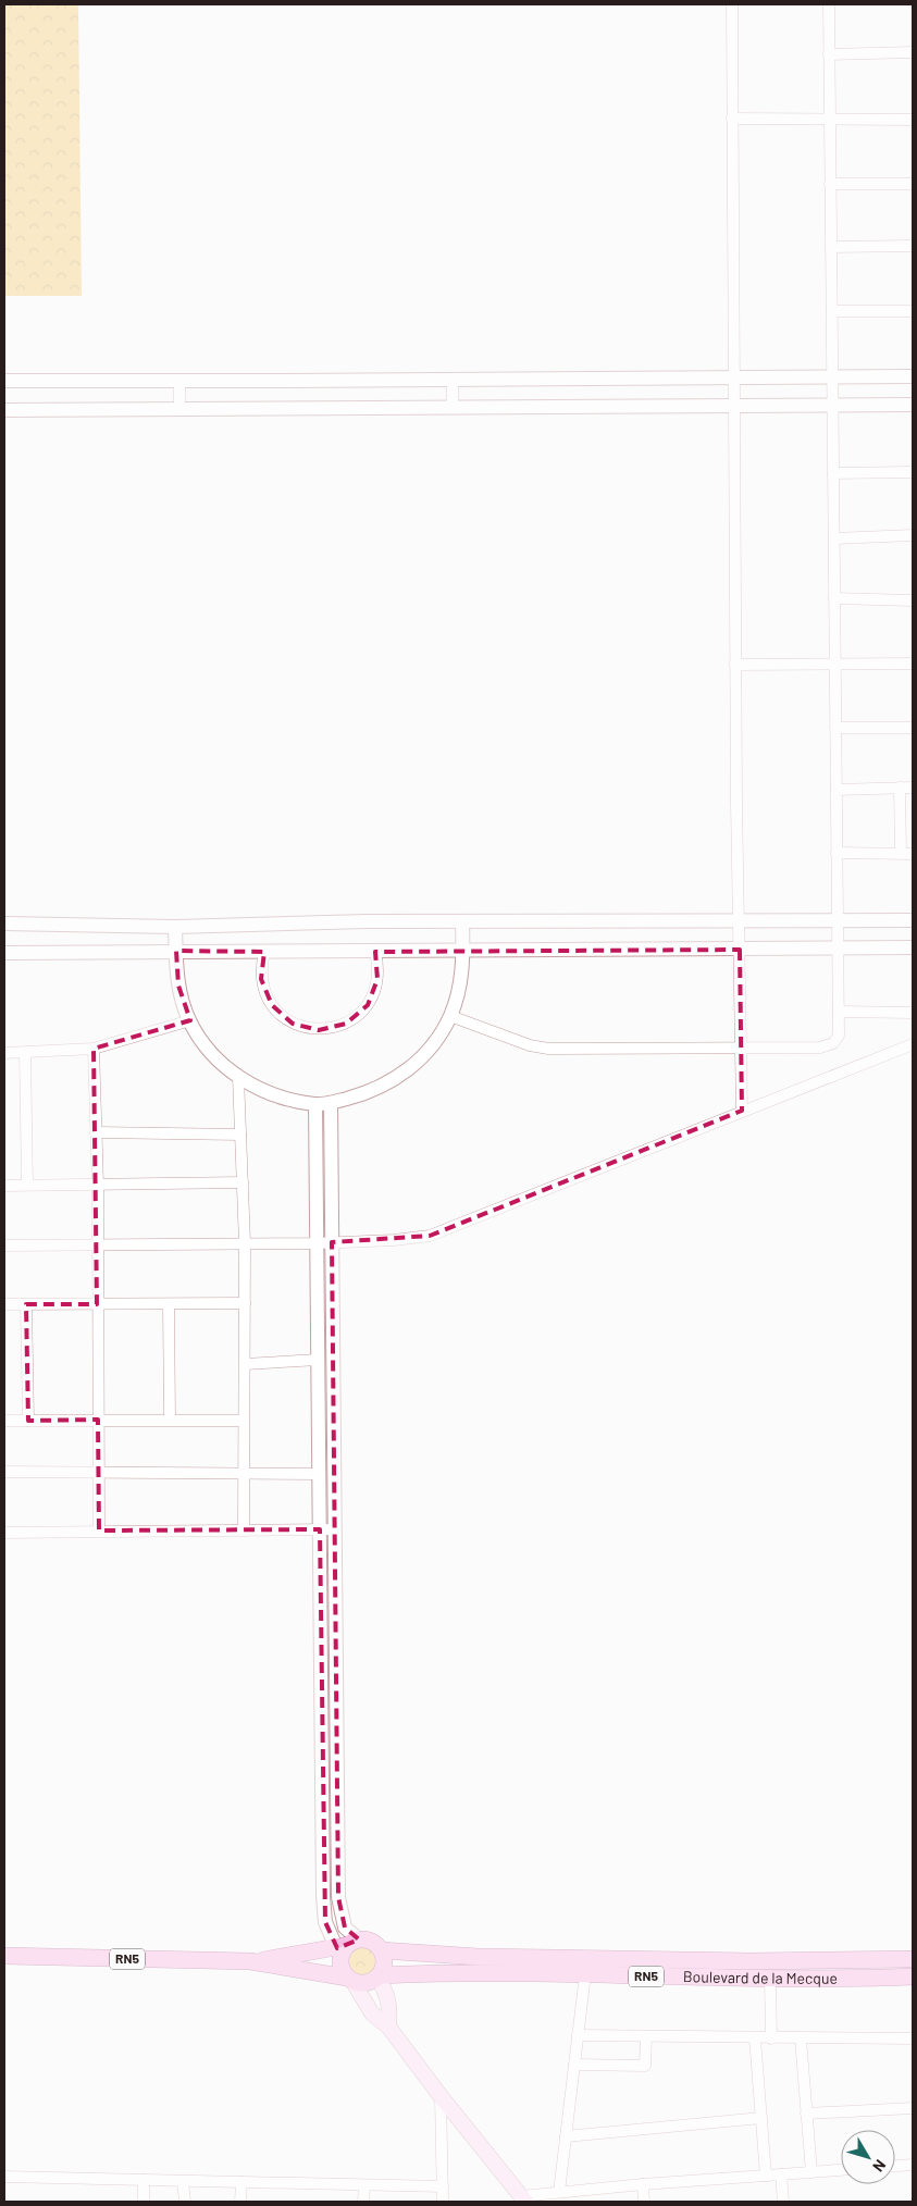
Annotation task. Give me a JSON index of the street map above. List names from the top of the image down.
{
  "streets": {
    "main road": ["RN5", "Boulevard de la Mecque"]
  },
  "crossings": [
    ["RN5", "Boulevard de la Mecque"]
  ],
  "north": "bottom right"
}
